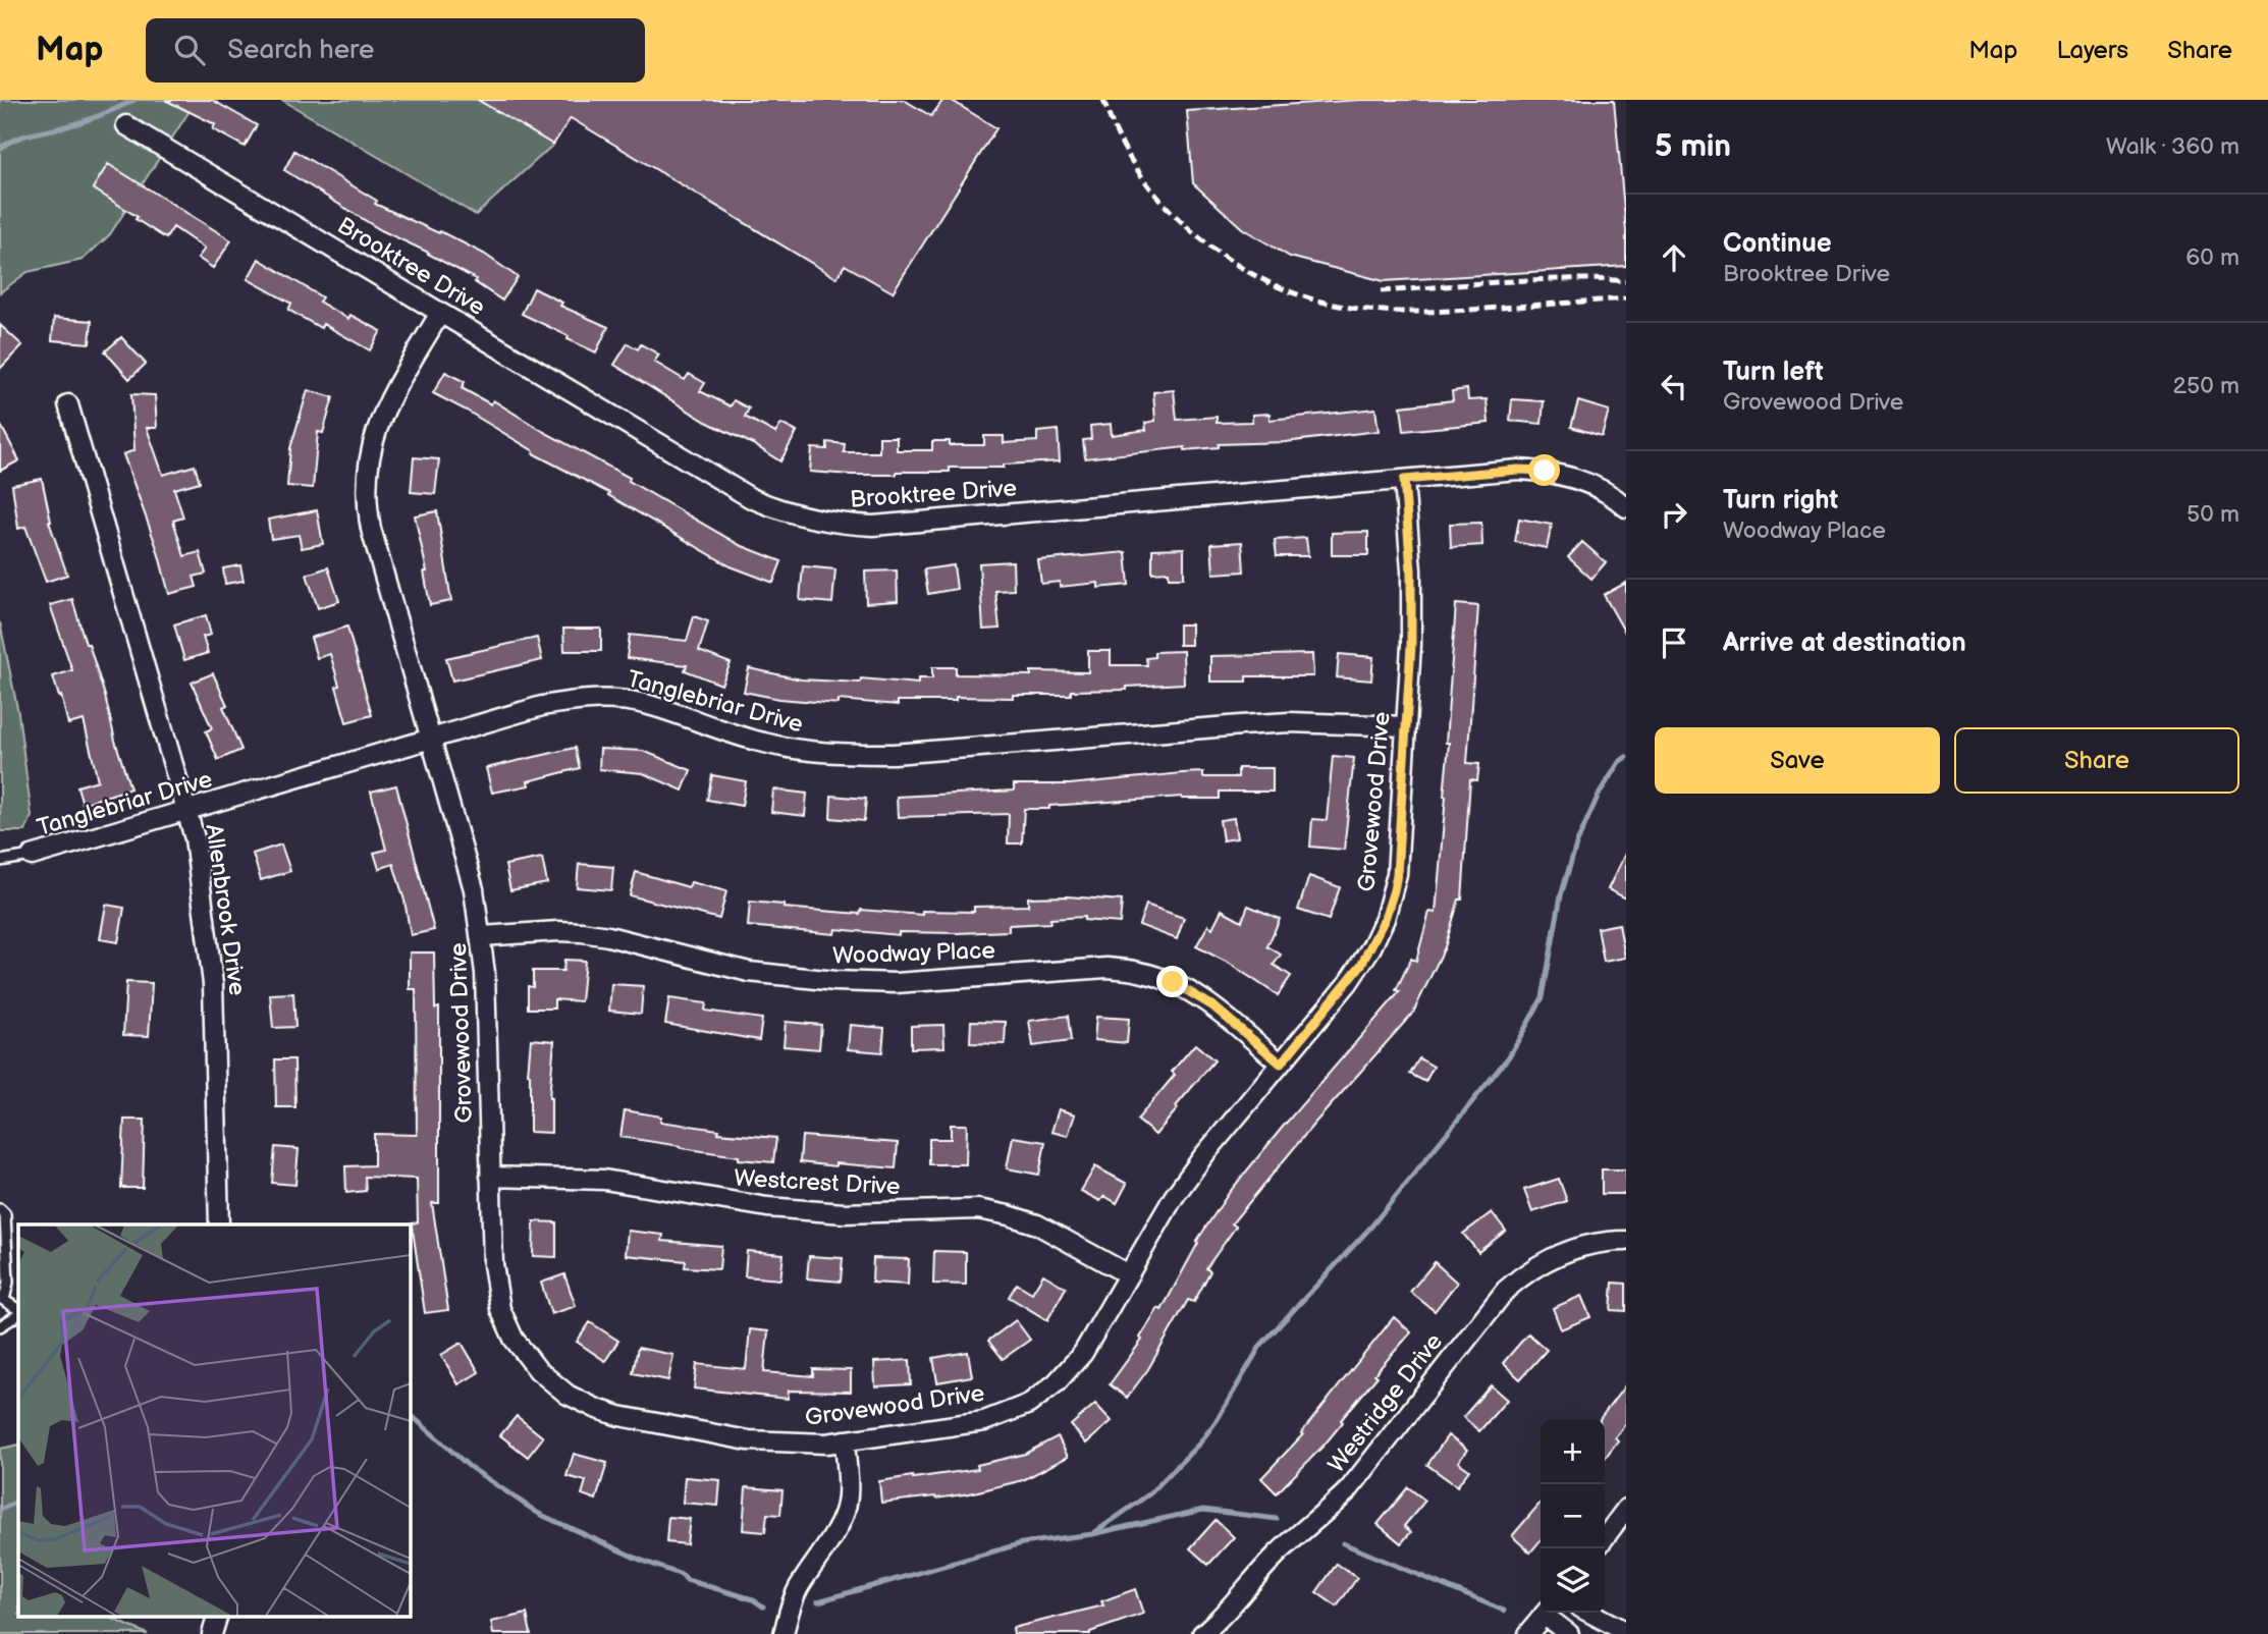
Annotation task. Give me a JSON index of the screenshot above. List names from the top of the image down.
{
  "streets": {
    "street": [
      "Brooktree Drive",
      "Tanglebriar Drive",
      "Grovewood Drive",
      "Allenbrook Drive",
      "Woodway Place",
      "Westcrest Drive",
      "Westridge Drive"
    ]
  },
  "crossings": [
    ["Brooktree Drive", "Grovewood Drive"],
    ["Tanglebriar Drive", "Grovewood Drive"],
    ["Tanglebriar Drive", "Allenbrook Drive"],
    ["Grovewood Drive", "Woodway Place"],
    ["Grovewood Drive", "Westcrest Drive"]
  ],
  "page": {
    "header": "Map",
    "search": "Search here",
    "nav": ["Map", "Layers", "Share"],
    "heading": ["5 min", "Walk · 360 m"],
    "list": [
      ["Continue", "Brooktree Drive", "60 m"],
      ["Turn left", "Grovewood Drive", "250 m"],
      ["Turn right", "Woodway Place", "50 m"],
      "Arrive at destination"
    ],
    "buttons": ["Save", "Share"],
    "map_buttons": ["+", "−"]
  }
}
